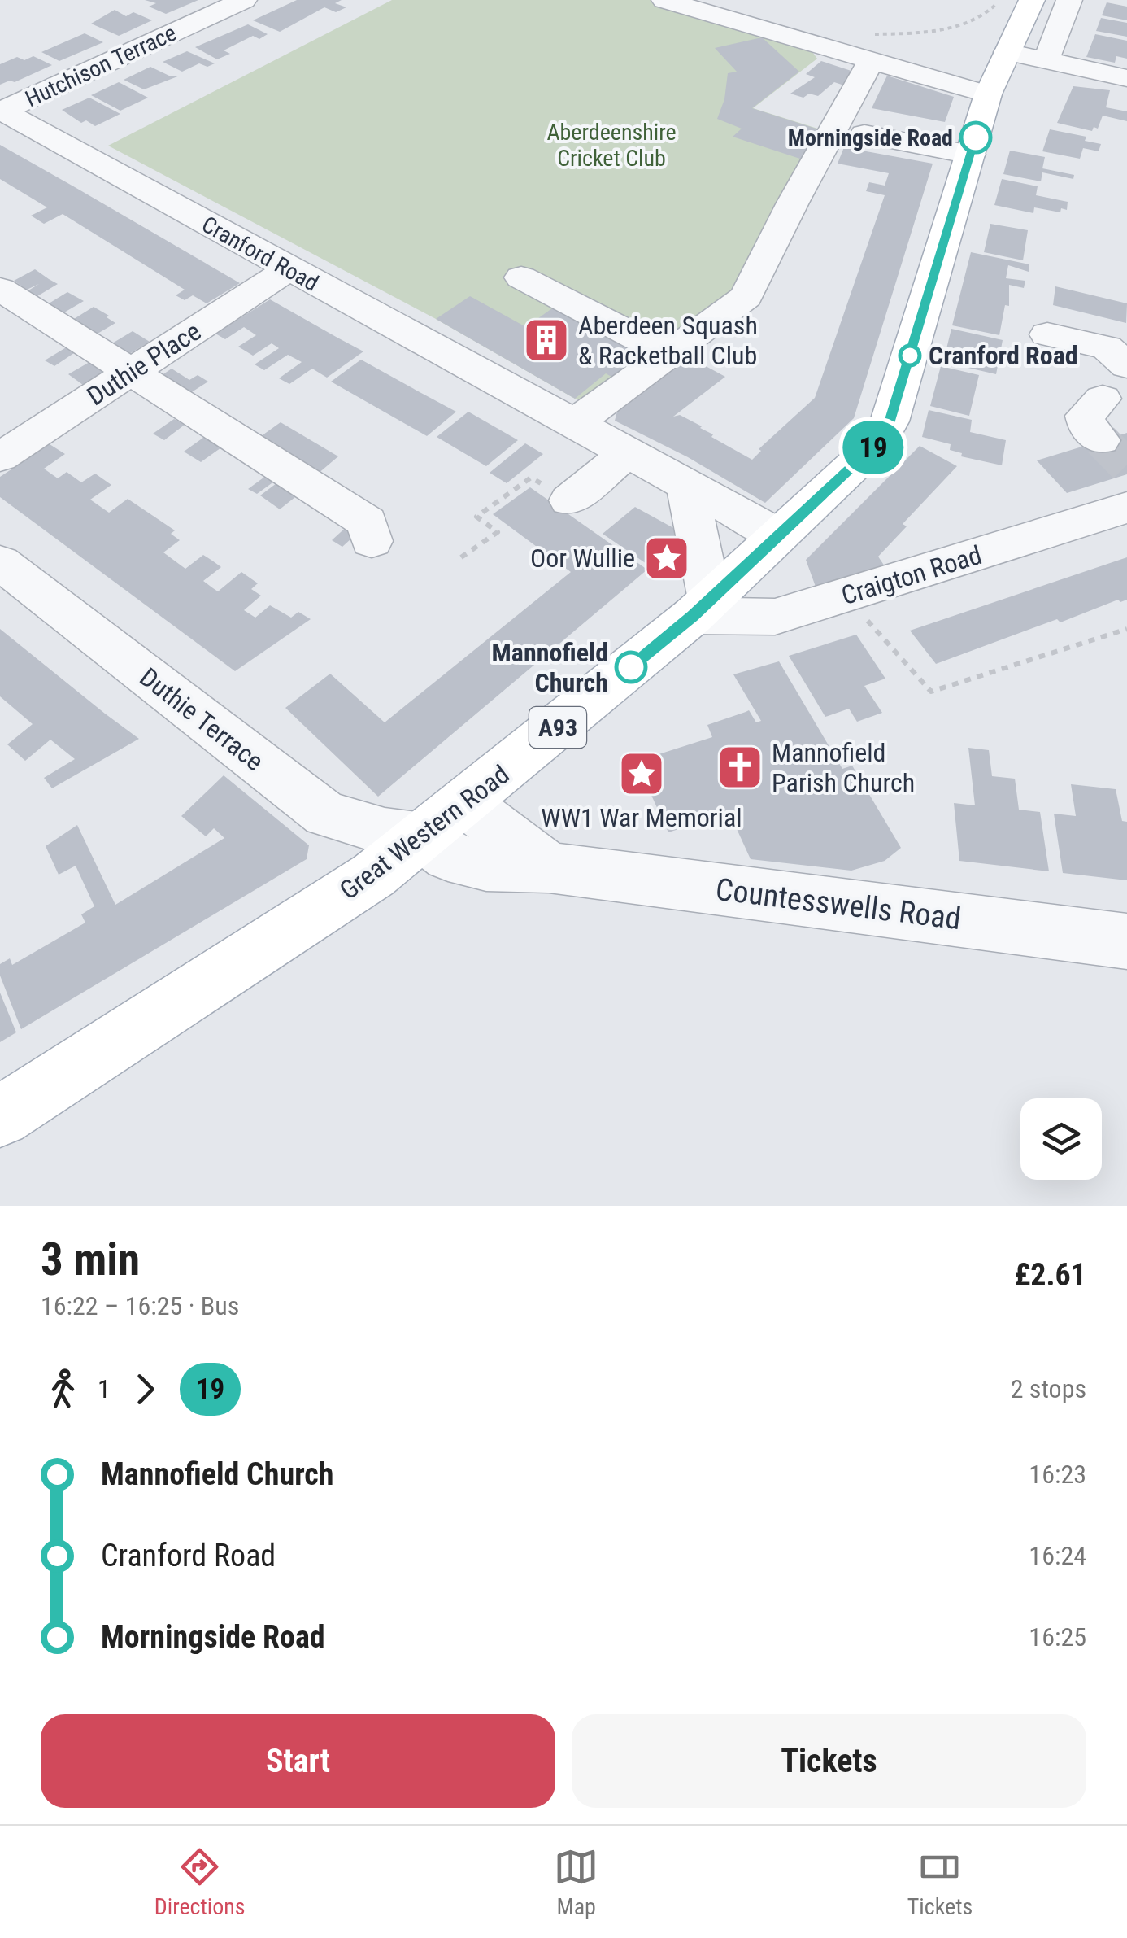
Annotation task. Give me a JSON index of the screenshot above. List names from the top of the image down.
{
  "streets": {
    "main road": ["A93", "Great Western Road"],
    "street": [
      "Hutchison Terrace",
      "Cranford Road",
      "Duthie Place",
      "Craigton Road",
      "Duthie Terrace",
      "Countesswells Road"
    ]
  },
  "crossings": [
    ["Hutchison Terrace", "Cranford Road"],
    ["Cranford Road", "Duthie Place"],
    ["Cranford Road", "Great Western Road"],
    ["Craigton Road", "Great Western Road"],
    ["Duthie Terrace", "Great Western Road"],
    ["Duthie Terrace", "Countesswells Road"],
    ["A93", "Great Western Road"],
    ["Great Western Road", "Countesswells Road"]
  ],
  "parks": ["Aberdeenshire Cricket Club"],
  "places": {
    "other": ["Morningside Road", "Cranford Road", "Mannofield Church"],
    "building": ["Aberdeen Squash & Racketball Club"],
    "place": ["Oor Wullie", "WW1 War Memorial"],
    "church": ["Mannofield Parish Church"]
  },
  "lines": ["bus line 19"],
  "page": {
    "on_map": "19",
    "heading": ["3 min", "16:22 – 16:25 · Bus", "£2.61"],
    "legs": ["1", "19", "2 stops"],
    "list": [
      {
        "name": "Mannofield Church",
        "value": "16:23"
      },
      {
        "name": "Cranford Road",
        "value": "16:24"
      },
      {
        "name": "Morningside Road",
        "value": "16:25"
      }
    ],
    "buttons": ["Start", "Tickets"],
    "tabs": ["Directions", "Map", "Tickets"]
  }
}
